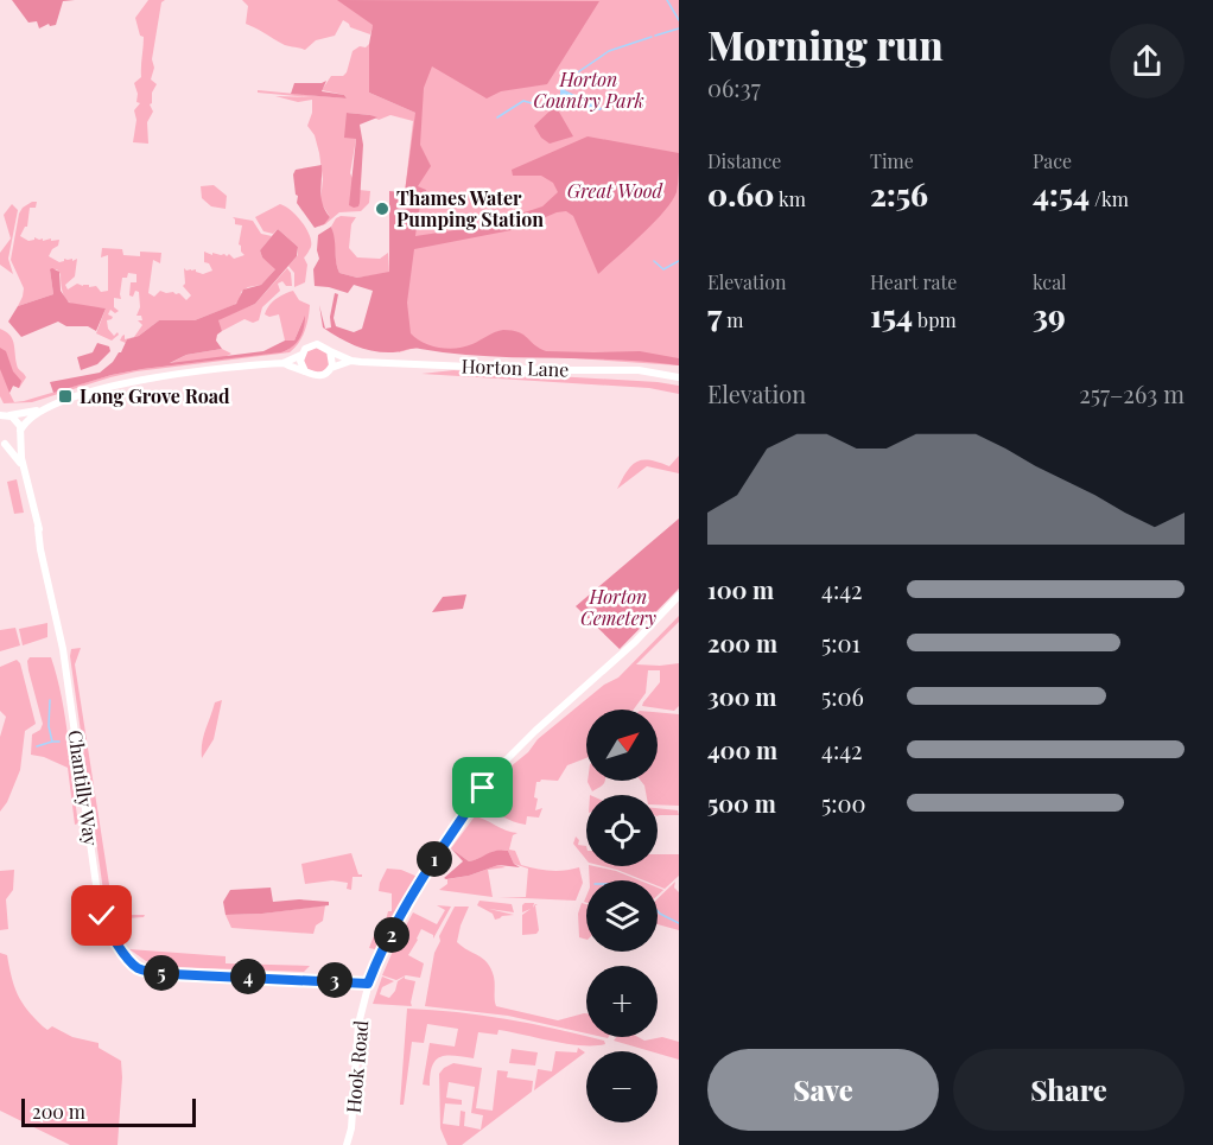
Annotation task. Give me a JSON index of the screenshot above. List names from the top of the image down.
{
  "streets": {
    "street": ["Horton Lane", "Chantilly Way", "Hook Road"]
  },
  "crossings": [
    ["Chantilly Way", "Hook Road"]
  ],
  "parks": ["Horton Country Park", "Great Wood", "Horton Cemetery"],
  "places": {
    "other": ["Thames Water Pumping Station"],
    "transit": ["Long Grove Road"]
  },
  "scale_bar": "200 m",
  "north": "top right",
  "page": {
    "heading": ["Morning run", "06:37"],
    "stats": [
      ["Distance", "0.60 km"],
      ["Time", "2:56"],
      ["Pace", "4:54 /km"],
      ["Elevation", "7 m"],
      ["Heart rate", "154 bpm"],
      ["kcal", "39"]
    ],
    "chart": ["Elevation", "257–263 m"],
    "list": [
      {
        "name": "100 m",
        "note": "4:42"
      },
      {
        "name": "200 m",
        "note": "5:01"
      },
      {
        "name": "300 m",
        "note": "5:06"
      },
      {
        "name": "400 m",
        "note": "4:42"
      },
      {
        "name": "500 m",
        "note": "5:00"
      }
    ],
    "map_buttons": ["+", "−"],
    "pins": [
      "1",
      "2",
      "5",
      "4",
      "3"
    ],
    "buttons": ["Save", "Share"],
    "scale": "200 m"
  }
}
